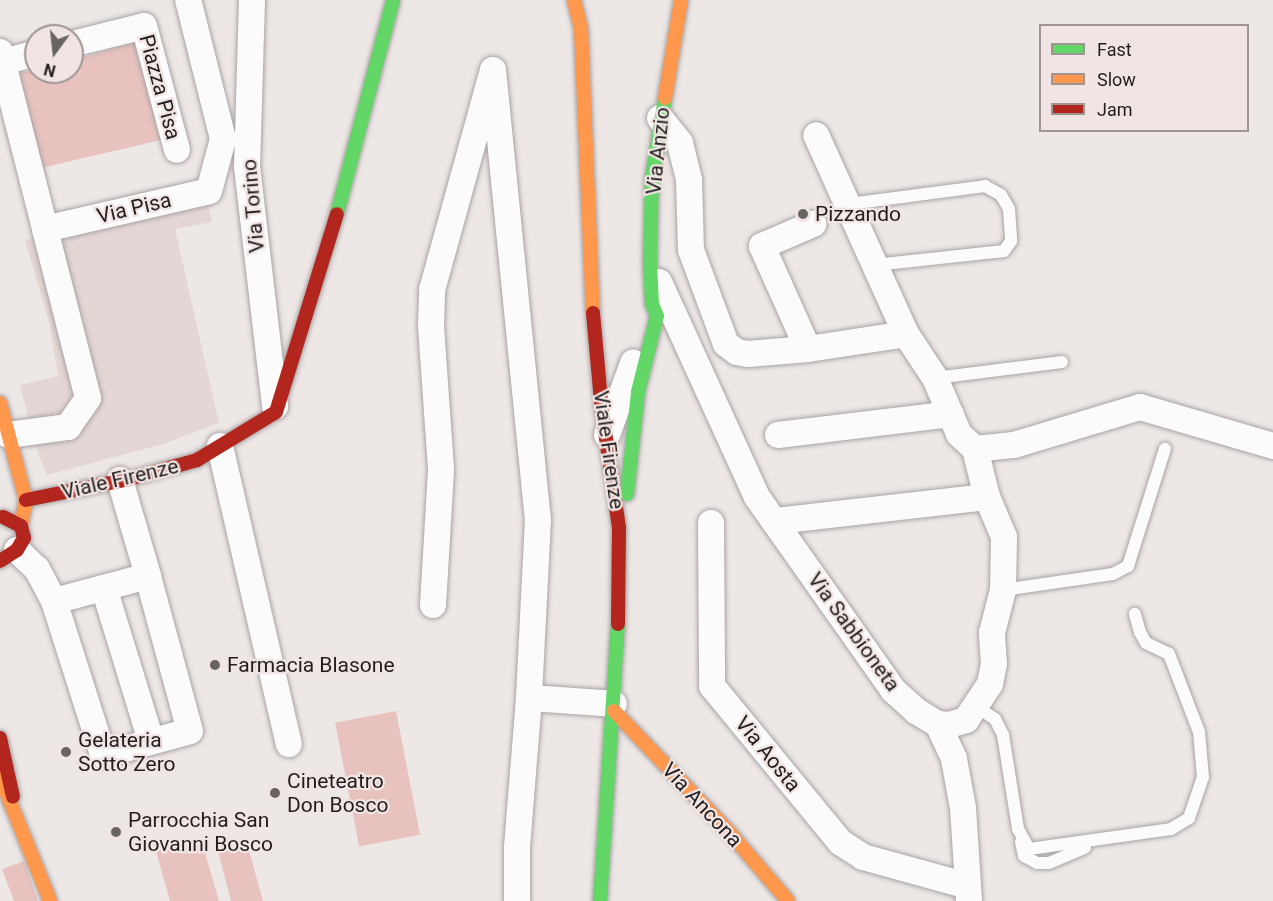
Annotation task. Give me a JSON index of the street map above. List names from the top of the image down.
{
  "streets": {
    "main road": ["Via Anzio", "Viale Firenze", "Via Ancona"],
    "street": [
      "Piazza Pisa",
      "Via Torino",
      "Via Pisa",
      "Via Sabbioneta",
      "Via Aosta"
    ]
  },
  "crossings": [
    ["Via Anzio", "Viale Firenze"],
    ["Via Anzio", "Via Sabbioneta"],
    ["Via Torino", "Viale Firenze"],
    ["Viale Firenze", "Via Ancona"],
    ["Via Sabbioneta", "Via Aosta"]
  ],
  "places": [
    "Pizzando",
    "Farmacia Blasone",
    "Gelateria Sotto Zero",
    "Cineteatro Don Bosco",
    "Parrocchia San Giovanni Bosco"
  ],
  "legend": ["Fast", "Slow", "Jam"],
  "north": "bottom"
}
